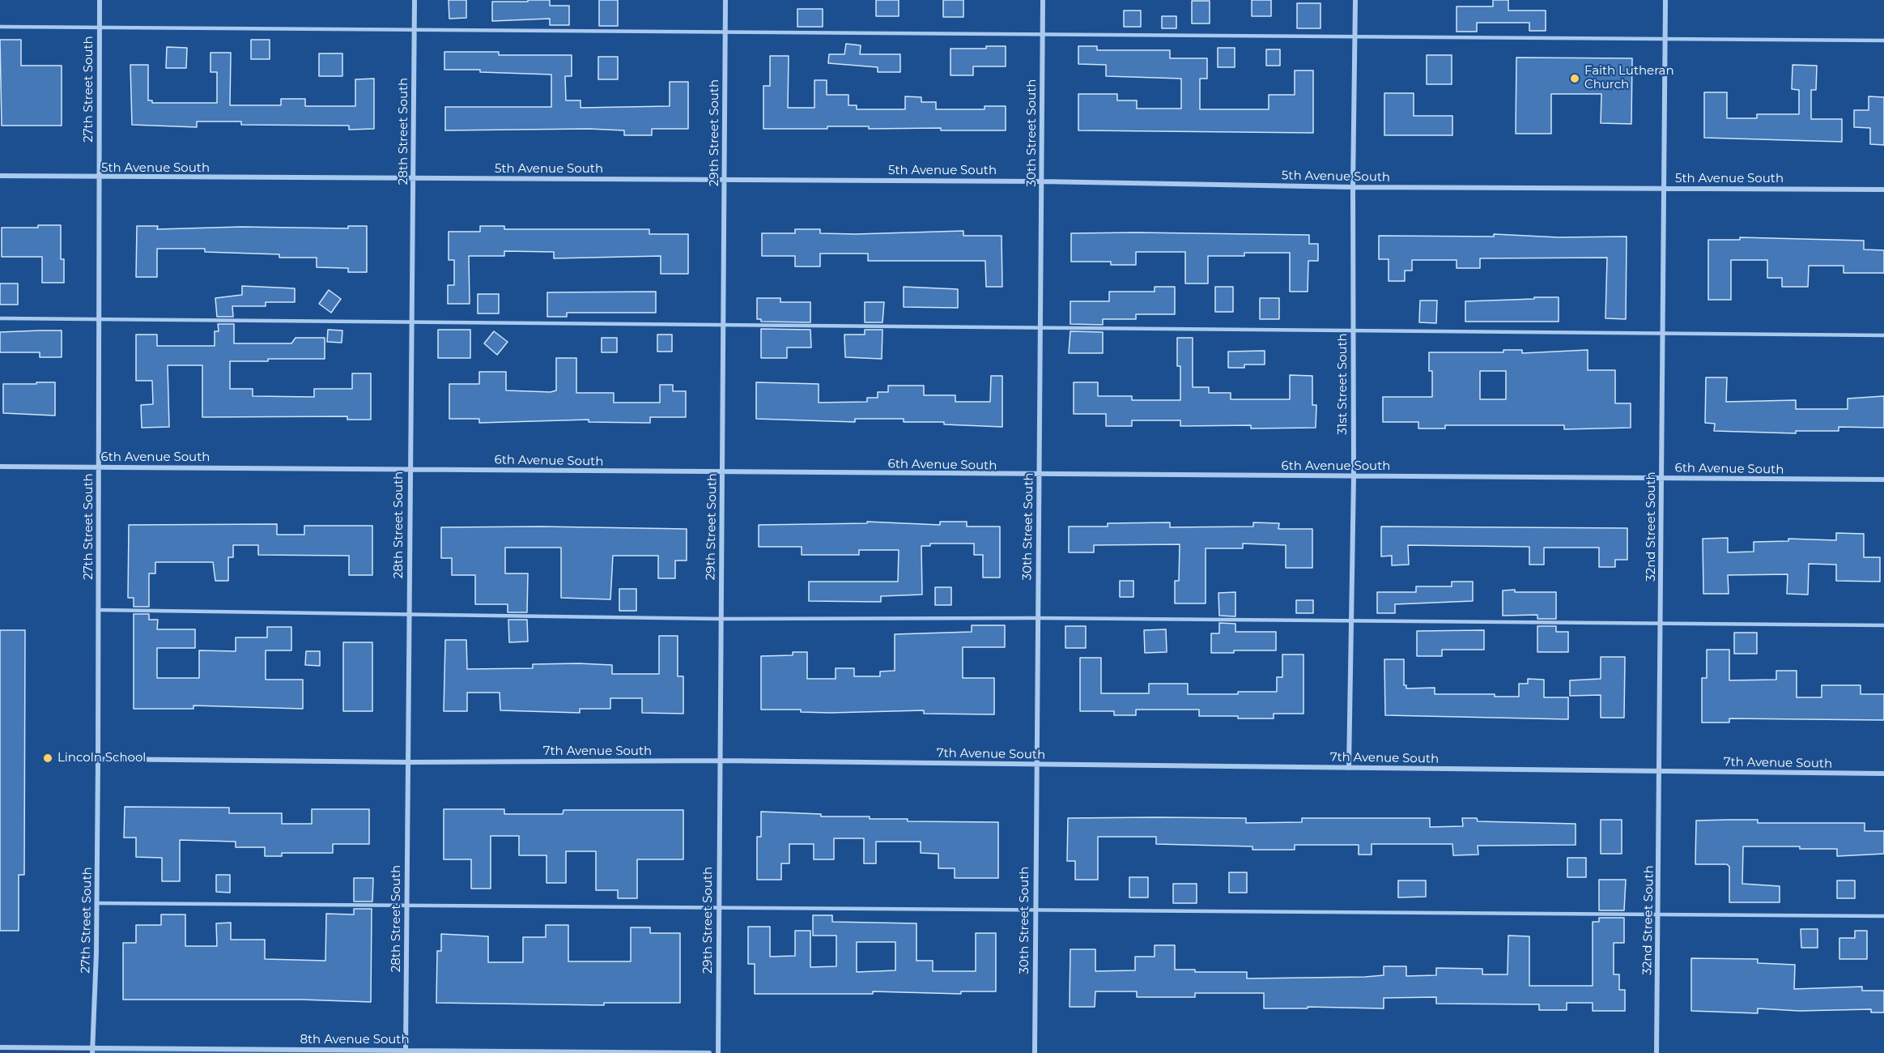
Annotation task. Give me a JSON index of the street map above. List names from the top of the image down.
{
  "streets": {
    "street": [
      "27th Street South",
      "28th Street South",
      "29th Street South",
      "30th Street South",
      "5th Avenue South",
      "31st Street South",
      "6th Avenue South",
      "32nd Street South",
      "7th Avenue South",
      "8th Avenue South"
    ]
  },
  "crossings": [
    ["27th Street South", "5th Avenue South"],
    ["27th Street South", "6th Avenue South"],
    ["27th Street South", "7th Avenue South"],
    ["27th Street South", "8th Avenue South"],
    ["28th Street South", "5th Avenue South"],
    ["28th Street South", "6th Avenue South"],
    ["28th Street South", "7th Avenue South"],
    ["28th Street South", "8th Avenue South"],
    ["29th Street South", "5th Avenue South"],
    ["29th Street South", "6th Avenue South"],
    ["29th Street South", "7th Avenue South"],
    ["30th Street South", "5th Avenue South"],
    ["30th Street South", "6th Avenue South"],
    ["30th Street South", "7th Avenue South"],
    ["5th Avenue South", "31st Street South"],
    ["5th Avenue South", "32nd Street South"],
    ["31st Street South", "6th Avenue South"],
    ["31st Street South", "7th Avenue South"],
    ["6th Avenue South", "32nd Street South"],
    ["32nd Street South", "7th Avenue South"]
  ],
  "places": ["Faith Lutheran Church", "Lincoln School"]
}
